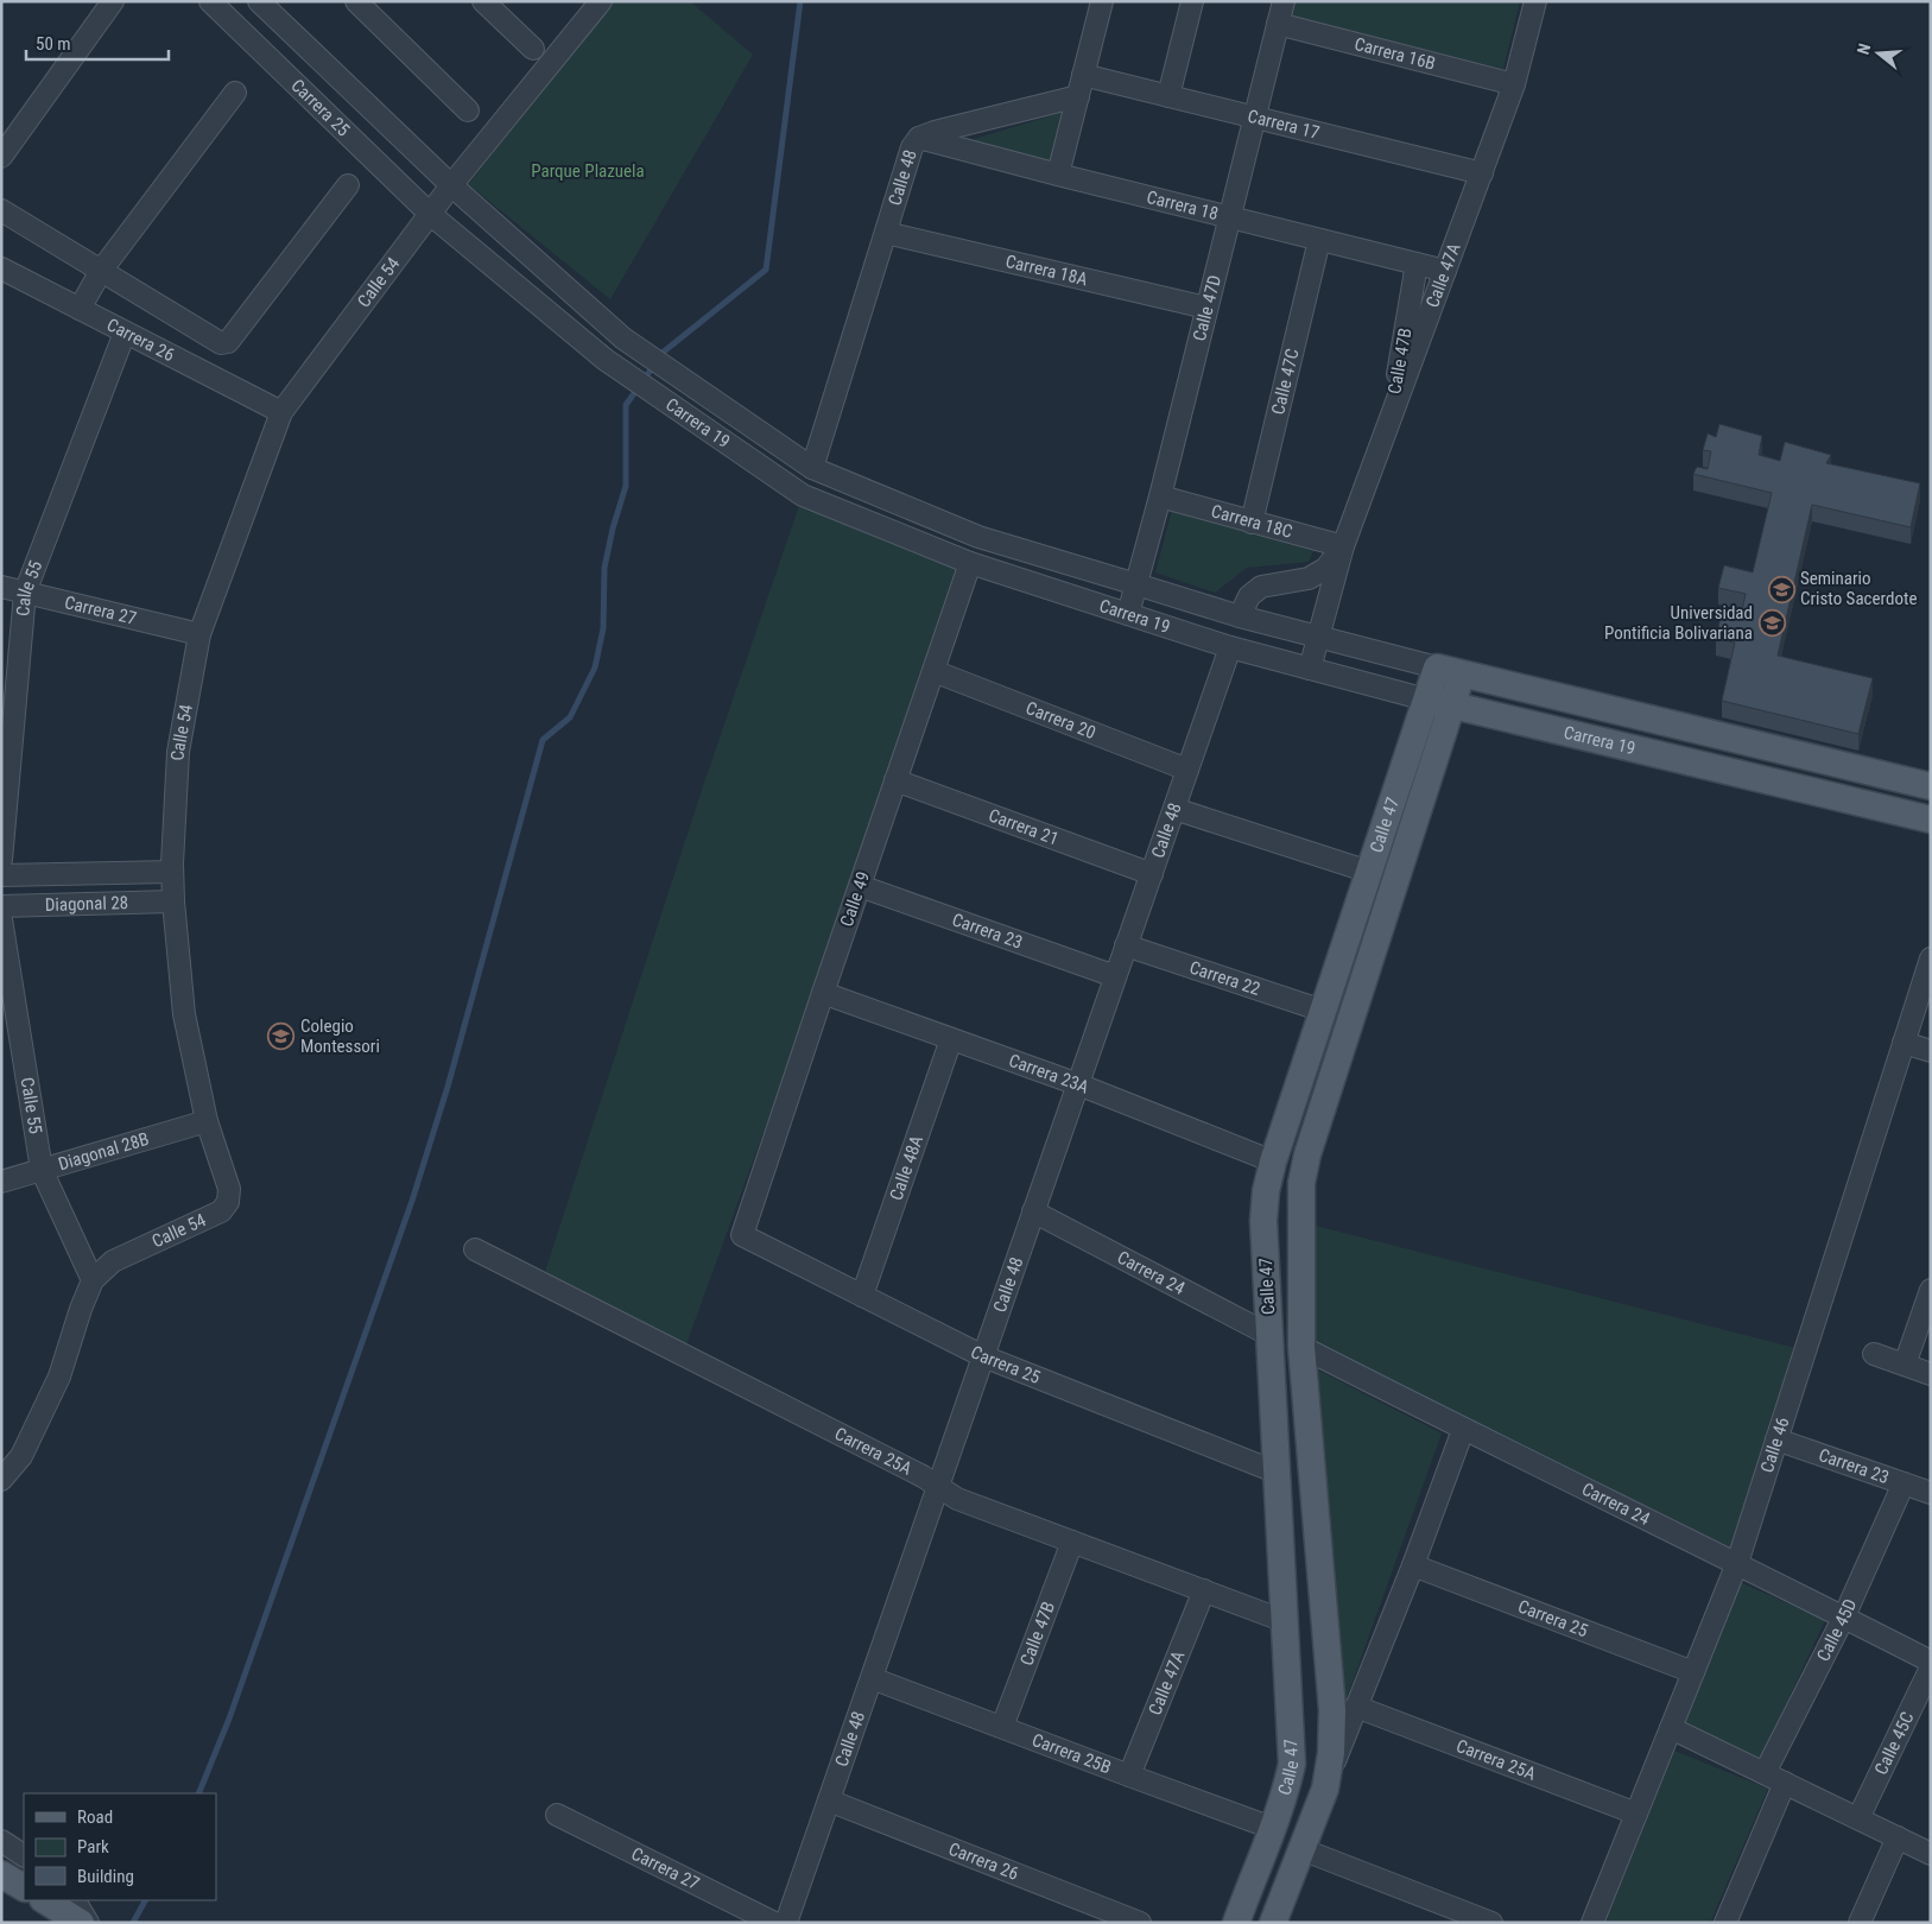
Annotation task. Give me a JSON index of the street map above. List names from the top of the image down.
{
  "streets": {
    "main road": ["Carrera 19", "Calle 47"],
    "street": [
      "Carrera 16B",
      "Carrera 25",
      "Carrera 17",
      "Calle 48",
      "Carrera 18",
      "Carrera 18A",
      "Calle 47A",
      "Calle 54",
      "Calle 47D",
      "Carrera 26",
      "Calle 47B",
      "Calle 47C",
      "Carrera 18C",
      "Calle 55",
      "Carrera 27",
      "Carrera 20",
      "Carrera 21",
      "Calle 49",
      "Diagonal 28",
      "Carrera 23",
      "Carrera 22",
      "Carrera 23A",
      "Diagonal 28B",
      "Calle 48A",
      "Carrera 24",
      "Calle 46",
      "Carrera 25A",
      "Calle 45D",
      "Calle 45C",
      "Carrera 25B"
    ]
  },
  "crossings": [
    ["Carrera 16B", "Calle 47A"],
    ["Carrera 16B", "Calle 47D"],
    ["Carrera 25", "Calle 48"],
    ["Carrera 25", "Calle 54"],
    ["Carrera 25", "Carrera 19"],
    ["Carrera 25", "Calle 47"],
    ["Carrera 25", "Calle 49"],
    ["Carrera 25", "Calle 48A"],
    ["Carrera 25", "Calle 46"],
    ["Carrera 17", "Calle 47A"],
    ["Carrera 17", "Calle 47D"],
    ["Calle 48", "Carrera 18"],
    ["Calle 48", "Carrera 18A"],
    ["Calle 48", "Carrera 26"],
    ["Calle 48", "Carrera 19"],
    ["Calle 48", "Carrera 20"],
    ["Calle 48", "Carrera 21"],
    ["Calle 48", "Carrera 23"],
    ["Calle 48", "Carrera 22"],
    ["Calle 48", "Carrera 23A"],
    ["Calle 48", "Carrera 24"],
    ["Calle 48", "Carrera 25A"],
    ["Calle 48", "Carrera 25B"],
    ["Carrera 18", "Calle 47A"],
    ["Carrera 18", "Calle 47D"],
    ["Carrera 18", "Calle 47B"],
    ["Carrera 18", "Calle 47C"],
    ["Carrera 18A", "Calle 47D"],
    ["Calle 47A", "Calle 47B"],
    ["Calle 47A", "Carrera 18C"],
    ["Calle 47A", "Carrera 25A"],
    ["Calle 47A", "Carrera 25B"],
    ["Calle 54", "Carrera 26"],
    ["Calle 54", "Carrera 19"],
    ["Calle 54", "Calle 55"],
    ["Calle 54", "Carrera 27"],
    ["Calle 54", "Diagonal 28"],
    ["Calle 54", "Diagonal 28B"],
    ["Calle 47D", "Carrera 19"],
    ["Calle 47D", "Carrera 18C"],
    ["Carrera 26", "Calle 55"],
    ["Calle 47B", "Carrera 25A"],
    ["Calle 47B", "Carrera 25B"],
    ["Calle 47C", "Carrera 18C"],
    ["Carrera 19", "Calle 47"],
    ["Carrera 19", "Calle 49"],
    ["Calle 55", "Carrera 27"],
    ["Calle 55", "Diagonal 28B"],
    ["Carrera 20", "Calle 49"],
    ["Calle 47", "Carrera 22"],
    ["Calle 47", "Carrera 23A"],
    ["Calle 47", "Carrera 24"],
    ["Calle 47", "Carrera 25A"],
    ["Calle 47", "Carrera 25B"],
    ["Carrera 21", "Calle 49"],
    ["Calle 49", "Carrera 23"],
    ["Calle 49", "Carrera 23A"],
    ["Carrera 23", "Calle 46"],
    ["Carrera 23", "Calle 45D"],
    ["Carrera 23A", "Calle 48A"],
    ["Carrera 24", "Calle 46"],
    ["Carrera 24", "Calle 45D"],
    ["Calle 46", "Carrera 25A"]
  ],
  "parks": ["Parque Plazuela"],
  "places": {
    "school or university": ["Seminario Cristo Sacerdote", "Universidad Pontificia Bolivariana", "Colegio Montessori"]
  },
  "legend": ["Road", "Park", "Building"],
  "scale_bar": "50 m",
  "north": "left"
}
